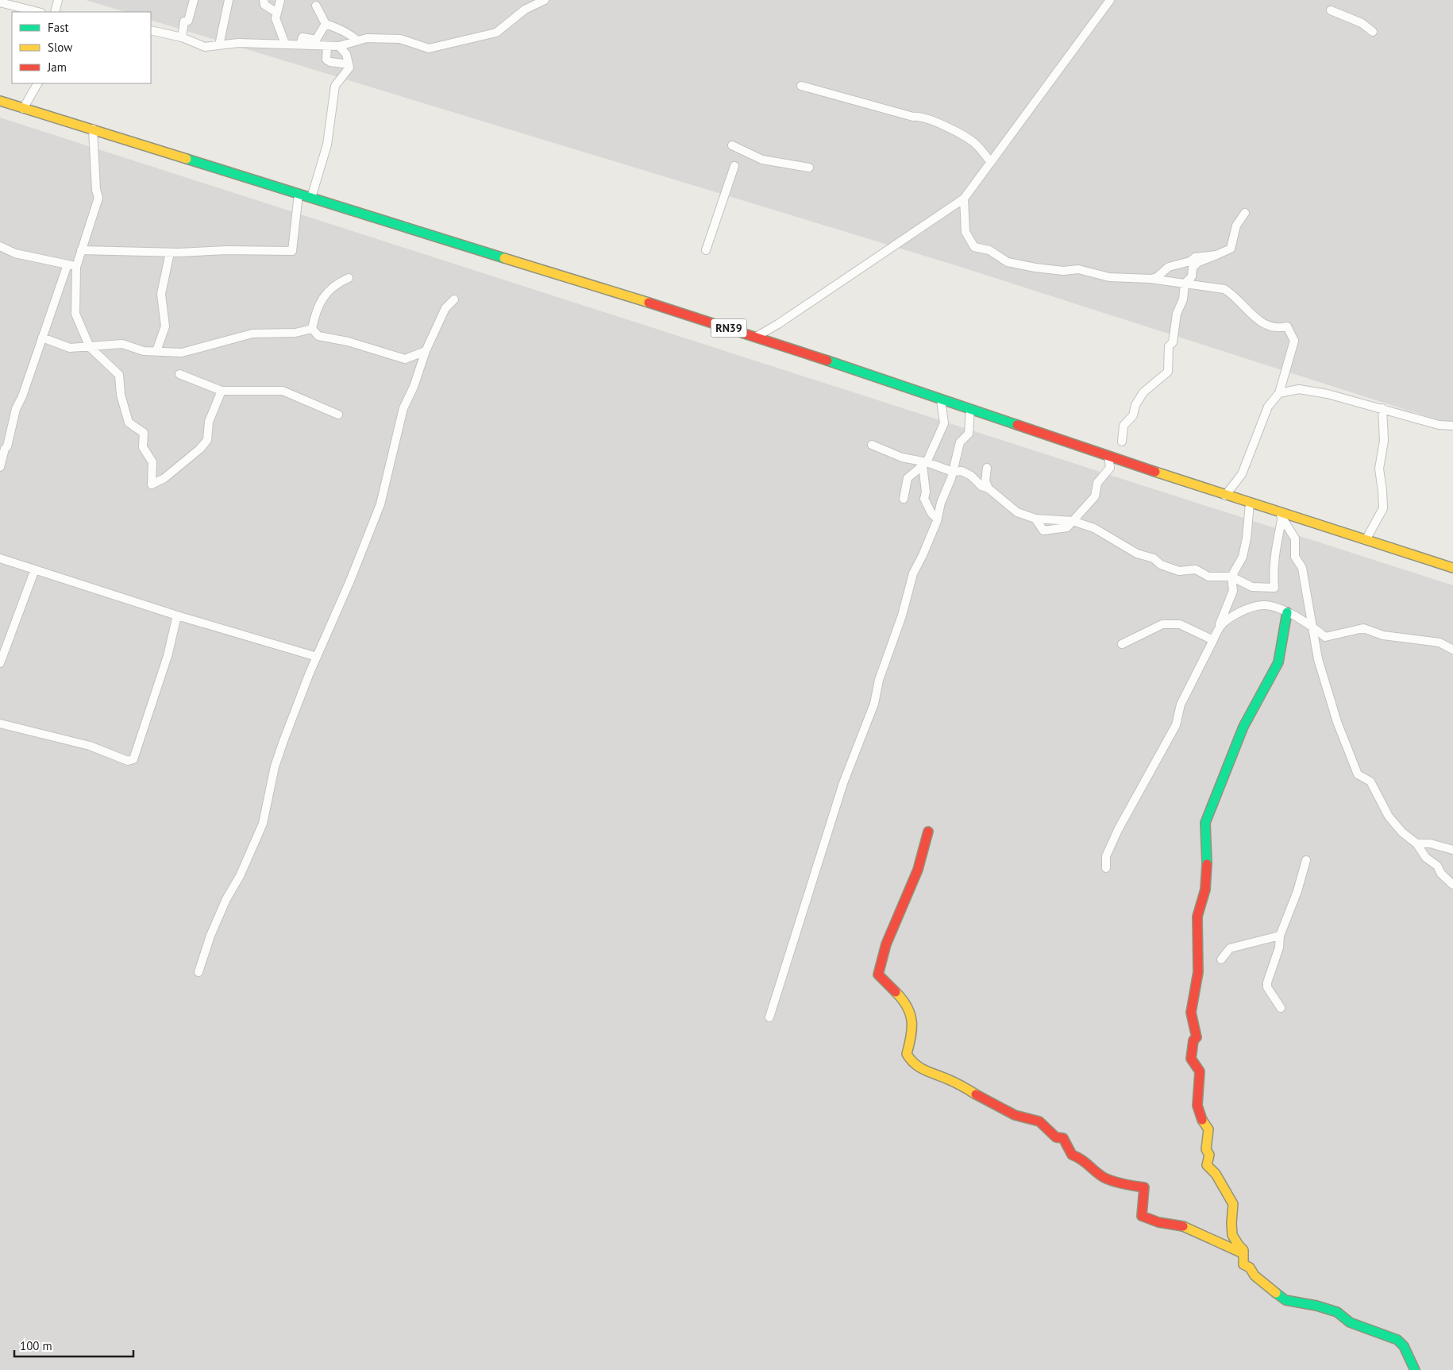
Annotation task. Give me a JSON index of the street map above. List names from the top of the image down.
{
  "streets": {
    "main road": ["RN39"]
  },
  "legend": ["Fast", "Slow", "Jam"],
  "scale_bar": "100 m"
}
